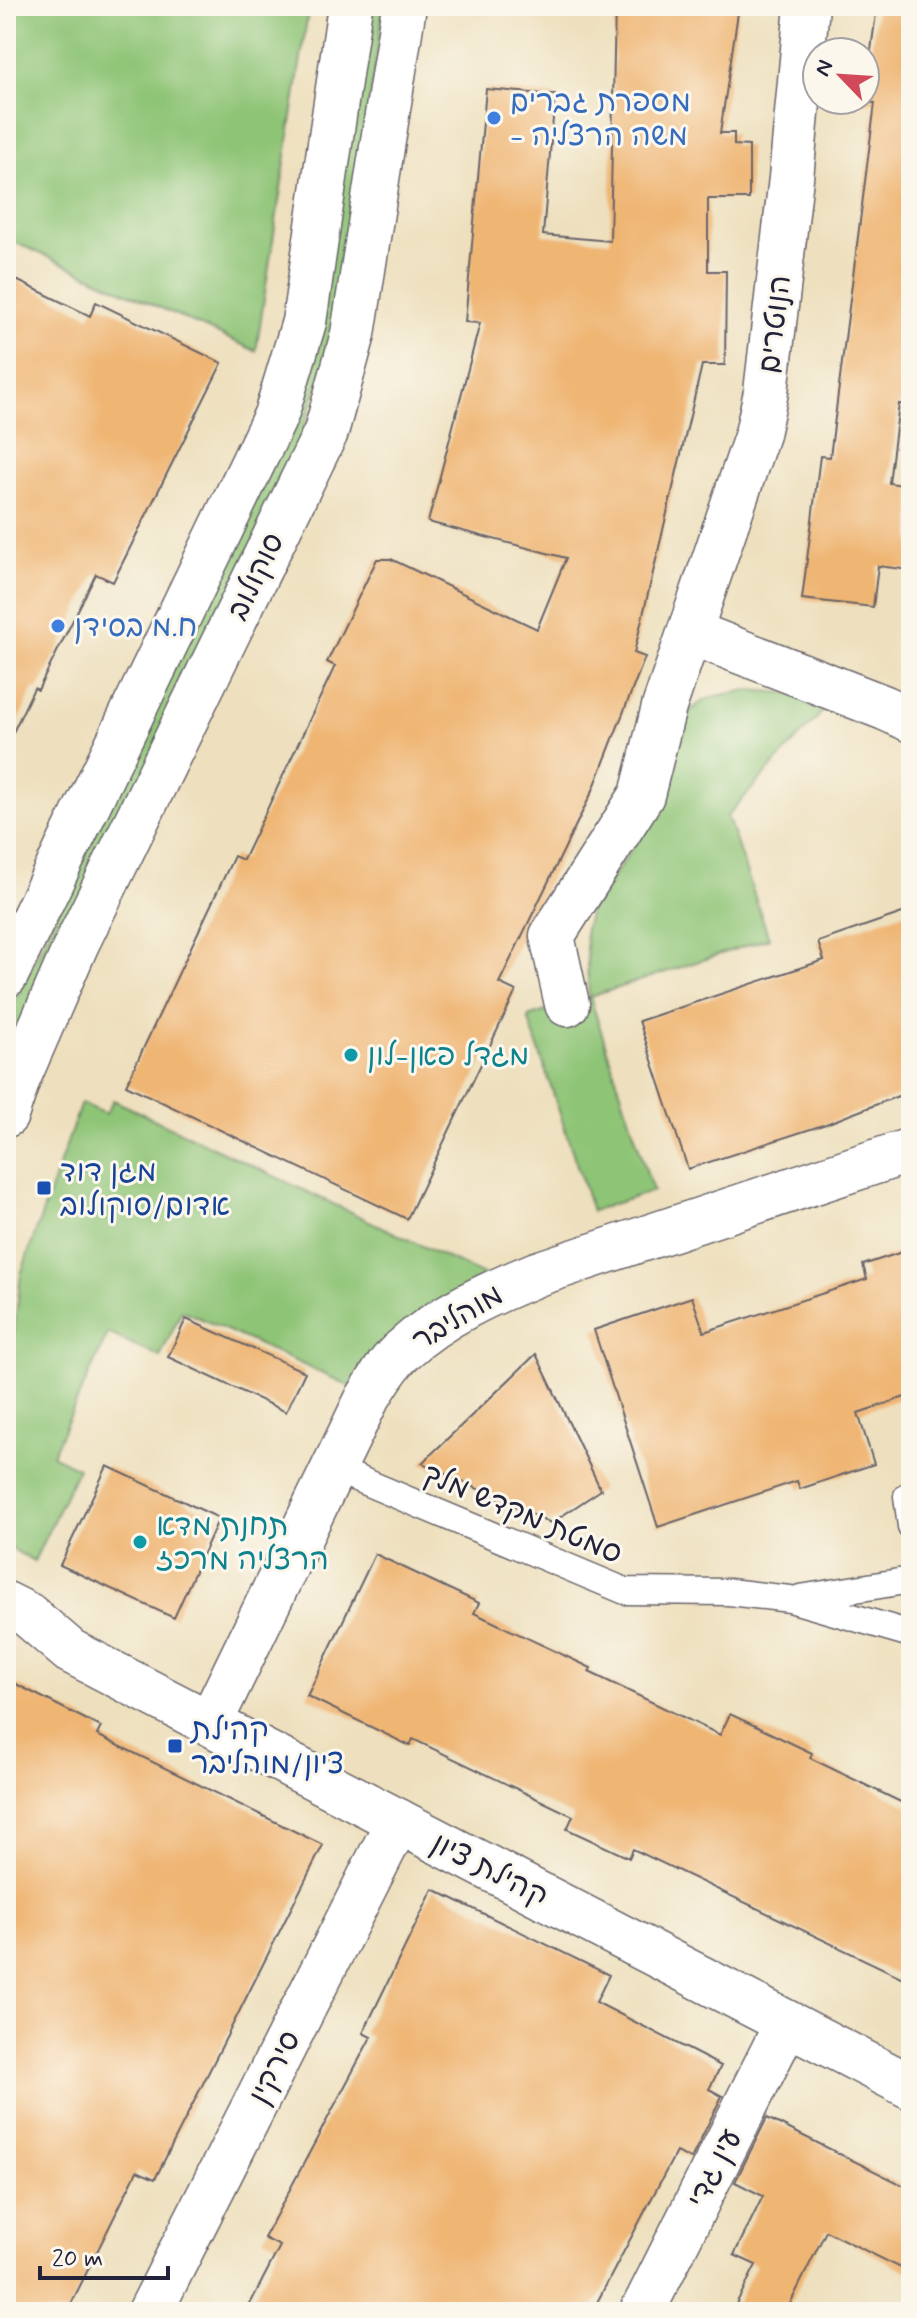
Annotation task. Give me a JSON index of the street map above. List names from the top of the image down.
{
  "streets": {
    "street": [
      "הנוטרים",
      "סוקולוב",
      "מוהליבר",
      "קהילת ציון",
      "סירקין",
      "עין גדי"
    ],
    "lane": ["סמטת מקדש מלך"]
  },
  "crossings": [
    ["מוהליבר", "סמטת מקדש מלך"],
    ["מוהליבר", "קהילת ציון"],
    ["קהילת ציון", "סירקין"],
    ["קהילת ציון", "עין גדי"]
  ],
  "places": {
    "other": [
      "מספרת גברים - משה הרצליה",
      "ח.מ בסידן",
      "מגדל פאן-לון",
      "תחנת מדא הרצליה מרכז"
    ],
    "transit": ["מגן דוד אדום/סוקולוב", "קהילת ציון/מוהליבר"]
  },
  "scale_bar": "20 m",
  "north": "top left"
}
